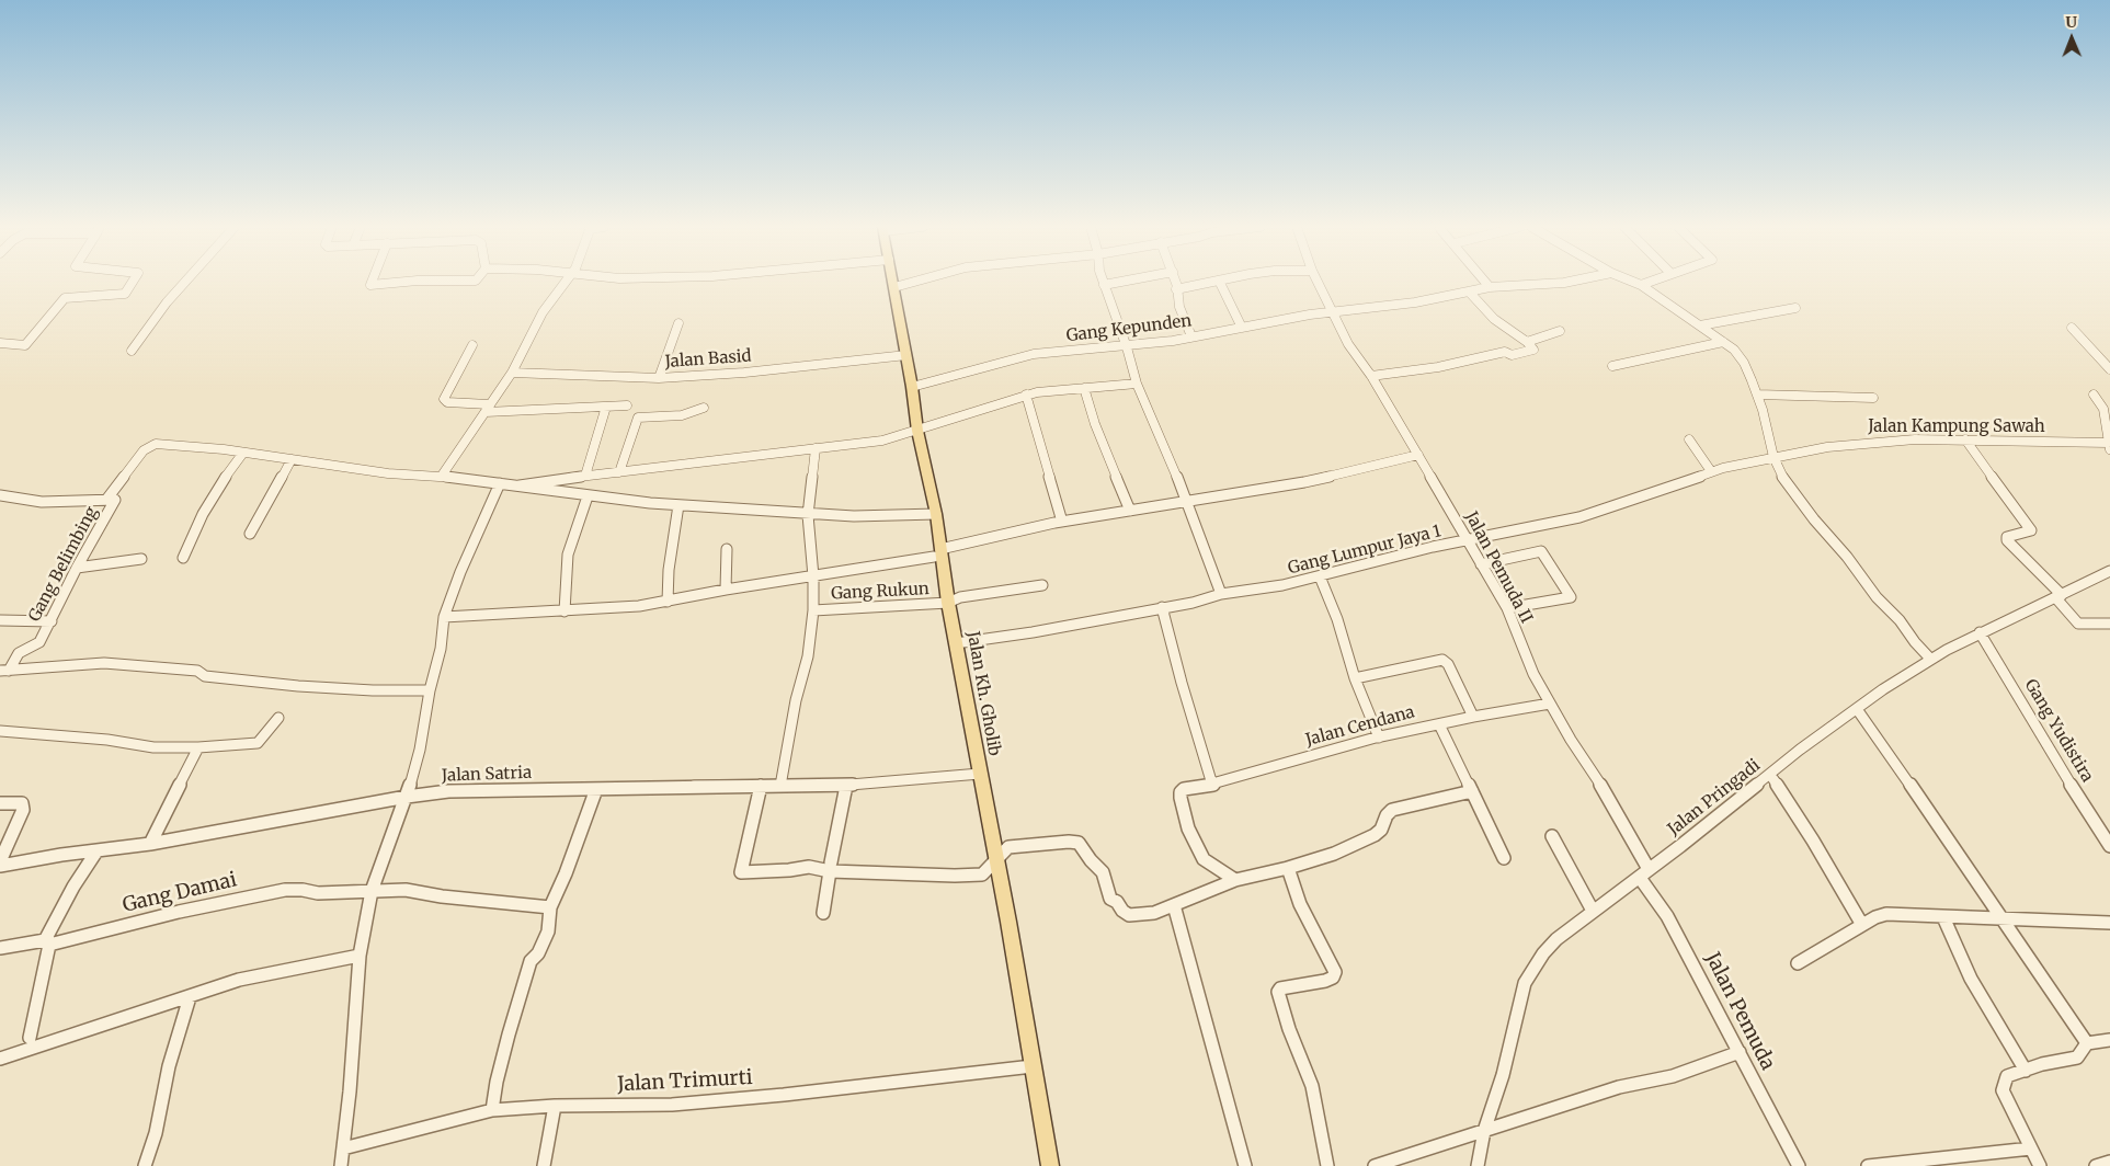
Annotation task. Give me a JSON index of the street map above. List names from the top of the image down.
{
  "streets": {
    "main road": ["Jalan Kh. Gholib"],
    "street": [
      "Gang Kepunden",
      "Jalan Basid",
      "Jalan Kampung Sawah",
      "Gang Lumpur Jaya 1",
      "Gang Belimbing",
      "Jalan Pemuda II",
      "Gang Rukun",
      "Jalan Cendana",
      "Gang Yudistira",
      "Jalan Satria",
      "Jalan Pringadi",
      "Gang Damai",
      "Jalan Pemuda",
      "Jalan Trimurti"
    ]
  },
  "crossings": [
    ["Gang Kepunden", "Jalan Pemuda II"],
    ["Gang Kepunden", "Jalan Kh. Gholib"],
    ["Jalan Basid", "Jalan Kh. Gholib"],
    ["Jalan Kampung Sawah", "Gang Lumpur Jaya 1"],
    ["Gang Lumpur Jaya 1", "Jalan Pemuda II"],
    ["Gang Lumpur Jaya 1", "Jalan Kh. Gholib"],
    ["Jalan Pemuda II", "Jalan Cendana"],
    ["Jalan Pemuda II", "Jalan Pringadi"],
    ["Jalan Pemuda II", "Jalan Pemuda"],
    ["Gang Rukun", "Jalan Kh. Gholib"],
    ["Jalan Kh. Gholib", "Jalan Satria"],
    ["Jalan Kh. Gholib", "Jalan Trimurti"],
    ["Gang Yudistira", "Jalan Pringadi"],
    ["Jalan Pringadi", "Jalan Pemuda"]
  ],
  "north": "top"
}
